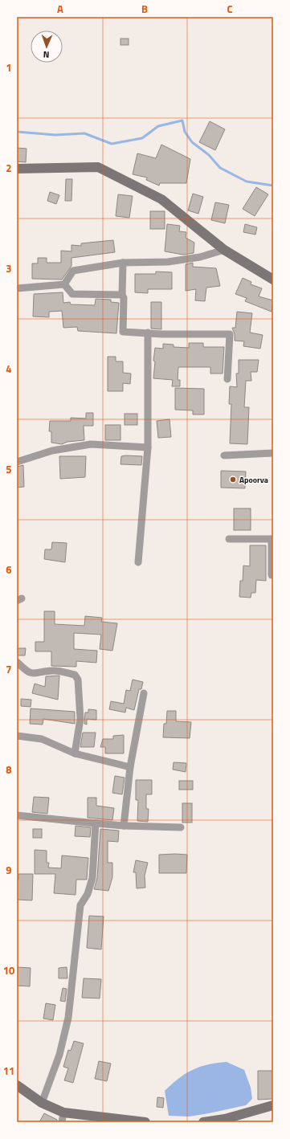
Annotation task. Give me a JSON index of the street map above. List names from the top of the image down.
{
  "places": ["Apoorva"],
  "north": "bottom",
  "grid": {
    "columns": ["A", "B", "C"],
    "rows": [
      "1",
      "2",
      "3",
      "4",
      "5",
      "6",
      "7",
      "8",
      "9",
      "10",
      "11"
    ]
  }
}
